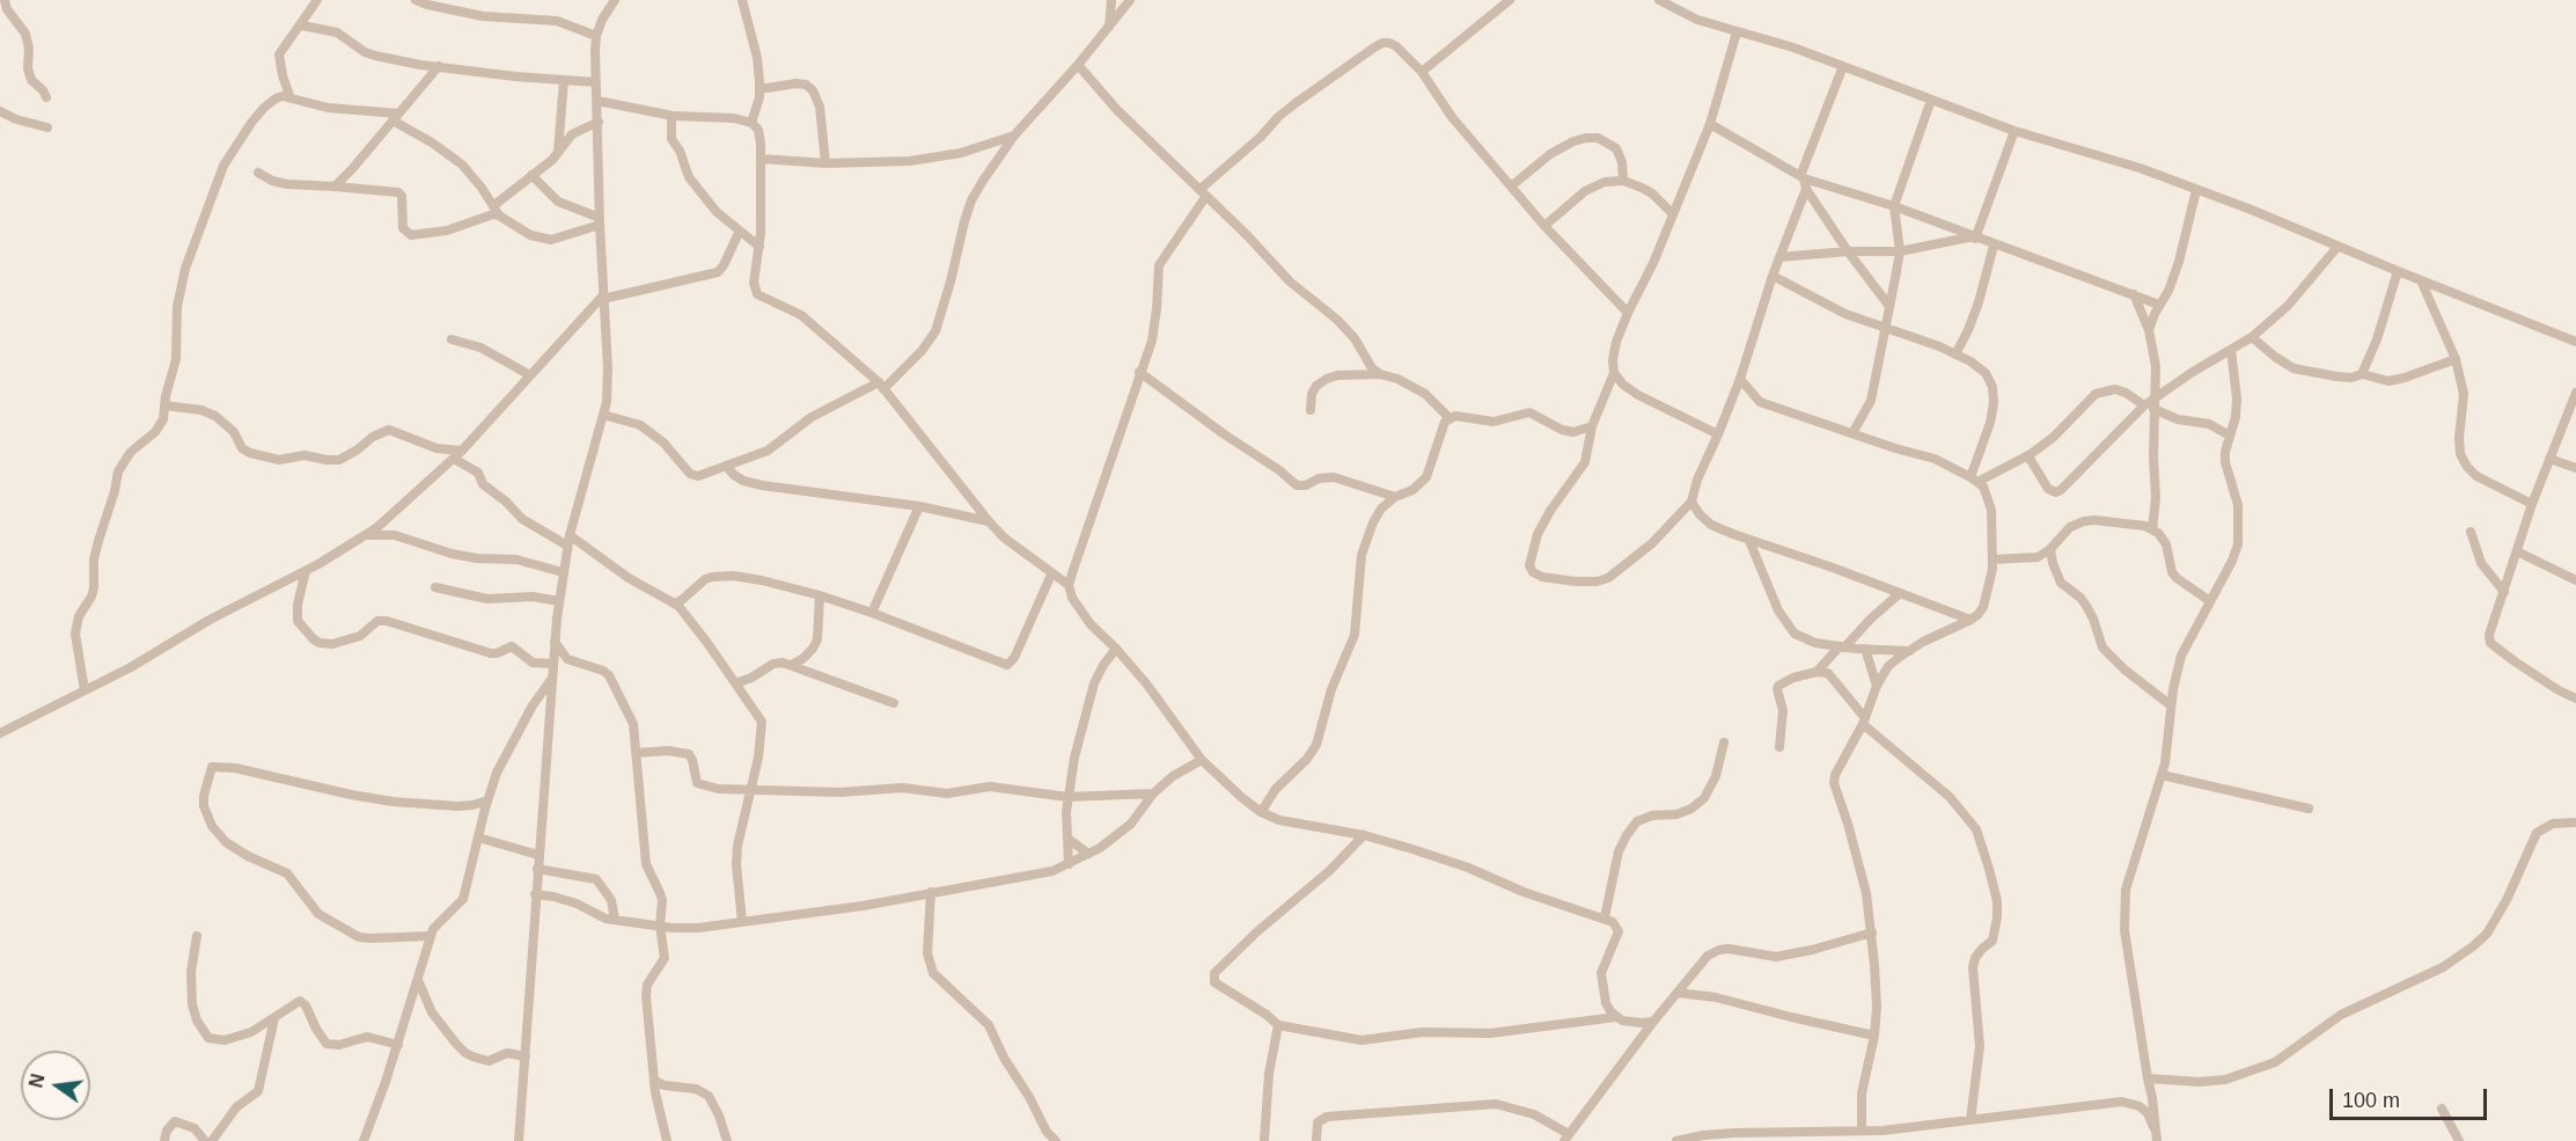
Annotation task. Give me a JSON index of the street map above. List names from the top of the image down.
{
  "scale_bar": "100 m",
  "north": "left"
}
